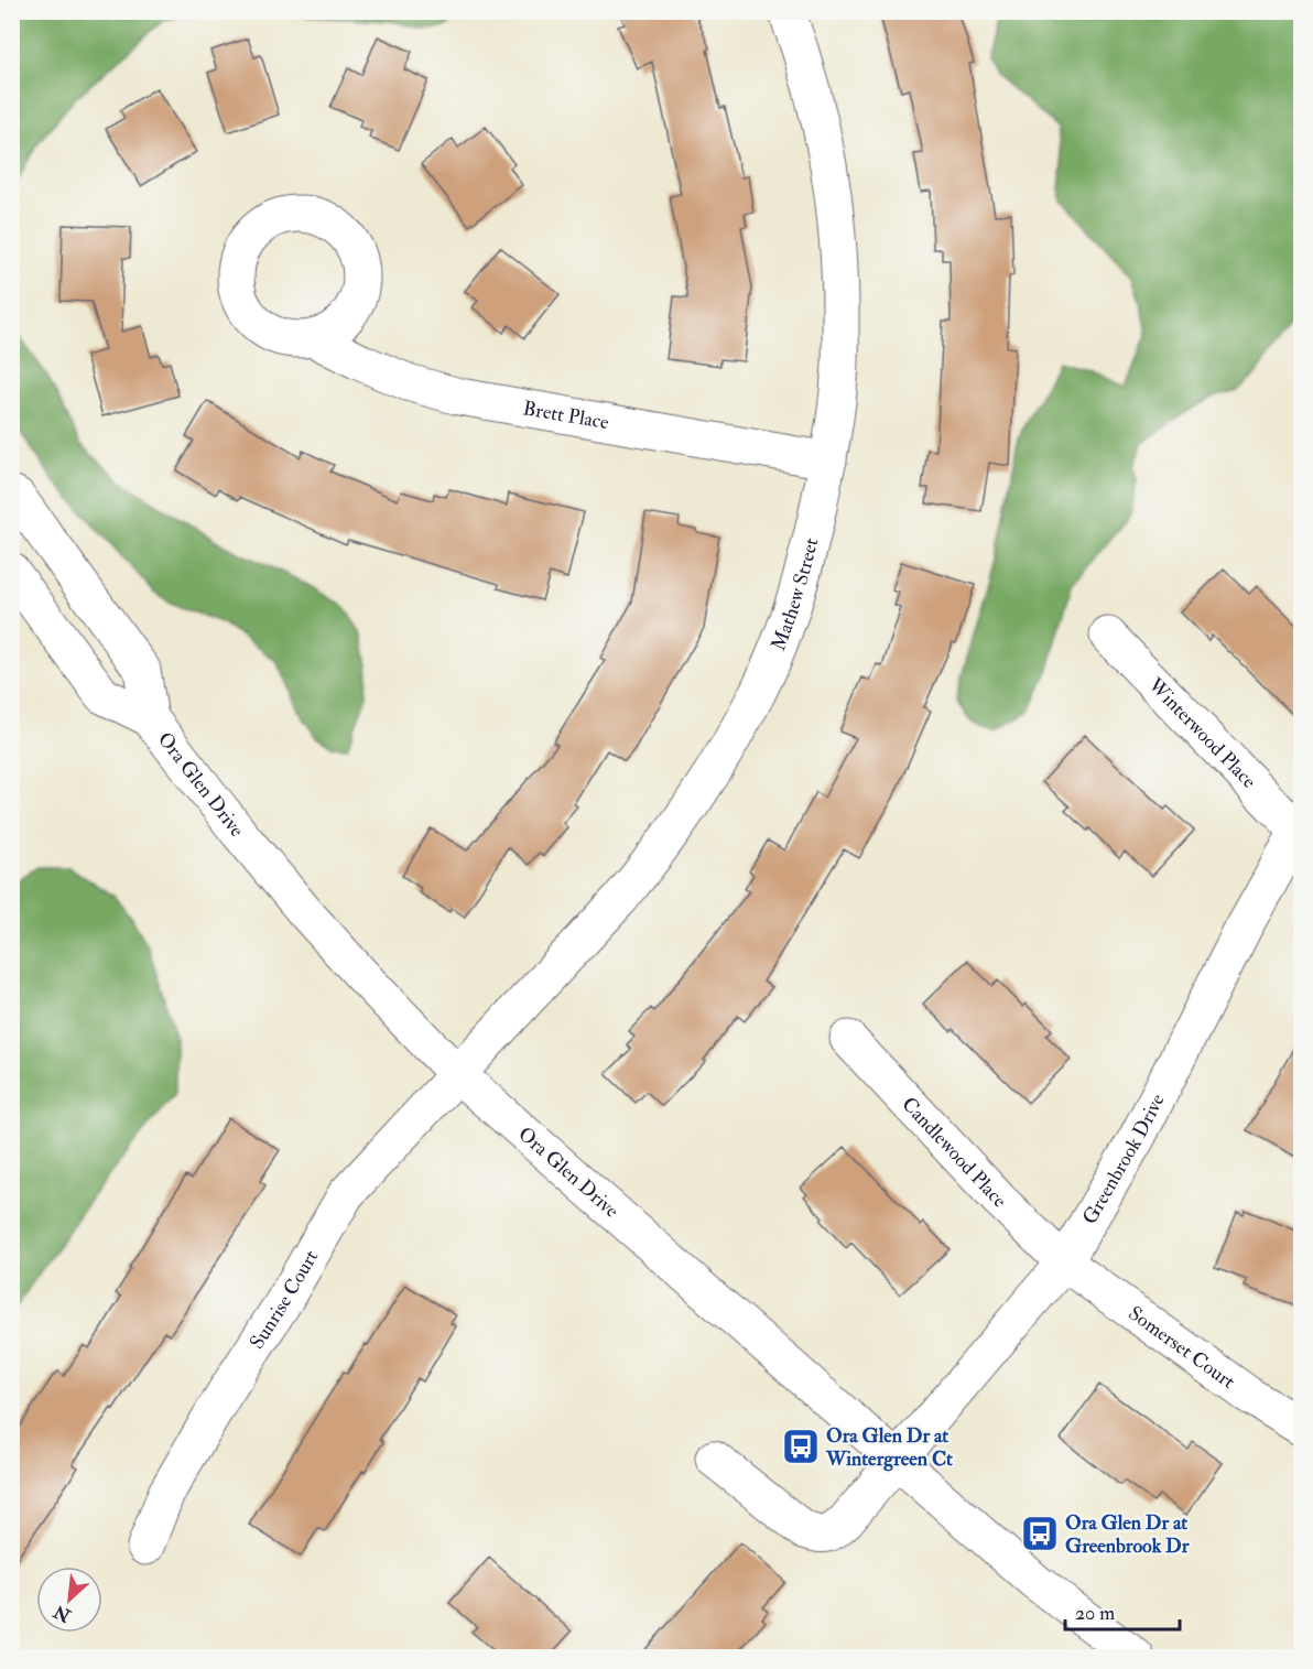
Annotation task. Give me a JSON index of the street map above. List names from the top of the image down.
{
  "streets": {
    "street": [
      "Brett Place",
      "Mathew Street",
      "Winterwood Place",
      "Ora Glen Drive",
      "Candlewood Place",
      "Greenbrook Drive",
      "Sunrise Court",
      "Somerset Court"
    ]
  },
  "crossings": [
    ["Brett Place", "Mathew Street"],
    ["Mathew Street", "Ora Glen Drive"],
    ["Mathew Street", "Sunrise Court"],
    ["Winterwood Place", "Greenbrook Drive"],
    ["Ora Glen Drive", "Greenbrook Drive"],
    ["Ora Glen Drive", "Sunrise Court"],
    ["Candlewood Place", "Greenbrook Drive"],
    ["Candlewood Place", "Somerset Court"],
    ["Greenbrook Drive", "Somerset Court"]
  ],
  "places": {
    "bus stop": ["Ora Glen Dr at Wintergreen Ct", "Ora Glen Dr at Greenbrook Dr"]
  },
  "scale_bar": "20 m",
  "north": "bottom left"
}
